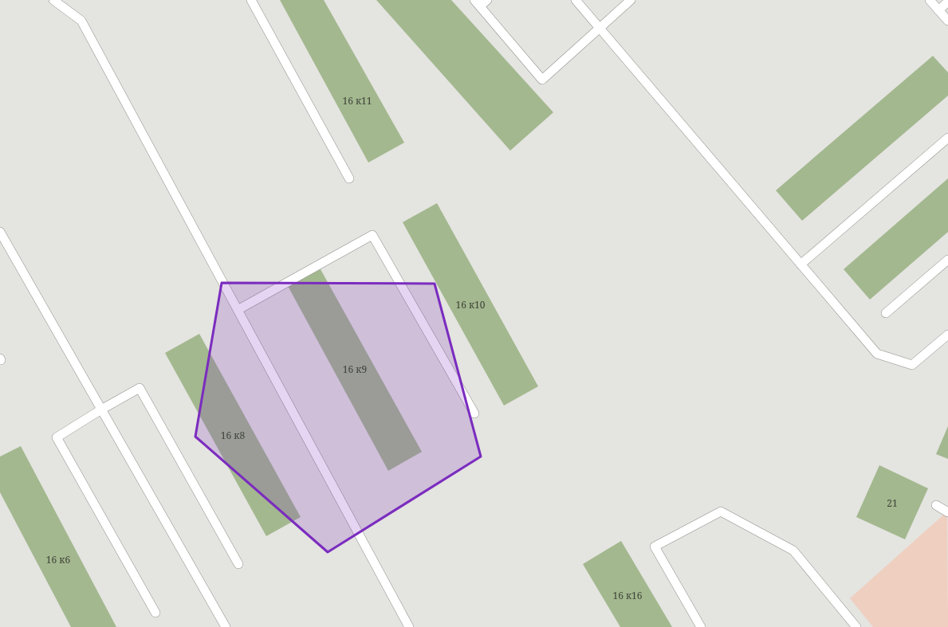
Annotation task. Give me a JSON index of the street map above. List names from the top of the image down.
{
  "house_numbers": [
    "16 к11",
    "16 к10",
    "16 к9",
    "16 к8",
    "21",
    "16 к6",
    "16 к16"
  ]
}
